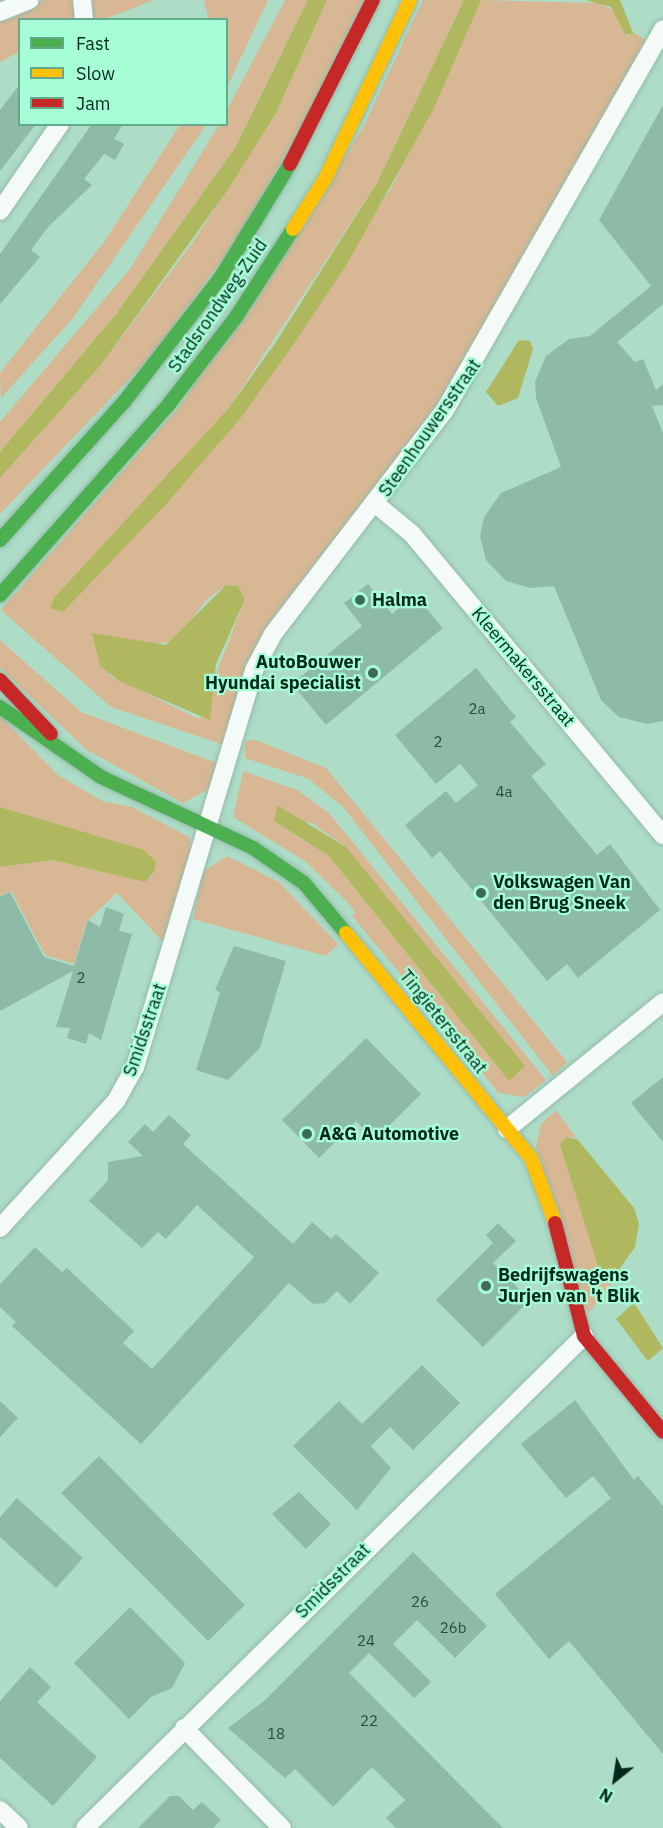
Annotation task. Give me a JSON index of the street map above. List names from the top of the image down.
{
  "streets": {
    "main road": ["Stadsrondweg-Zuid", "Tingietersstraat"],
    "street": ["Steenhouwersstraat", "Kleermakersstraat", "Smidsstraat"]
  },
  "crossings": [
    ["Steenhouwersstraat", "Kleermakersstraat"],
    ["Steenhouwersstraat", "Tingietersstraat"],
    ["Steenhouwersstraat", "Smidsstraat"],
    ["Tingietersstraat", "Smidsstraat"]
  ],
  "places": [
    "Halma",
    "AutoBouwer Hyundai specialist",
    "Volkswagen Van den Brug Sneek",
    "A&G Automotive",
    "Bedrijfswagens Jurjen van 't Blik"
  ],
  "house_numbers": [
    "2a",
    "2",
    "4a",
    "2",
    "26",
    "26b",
    "24",
    "22",
    "18"
  ],
  "legend": ["Fast", "Slow", "Jam"],
  "north": "bottom left"
}
